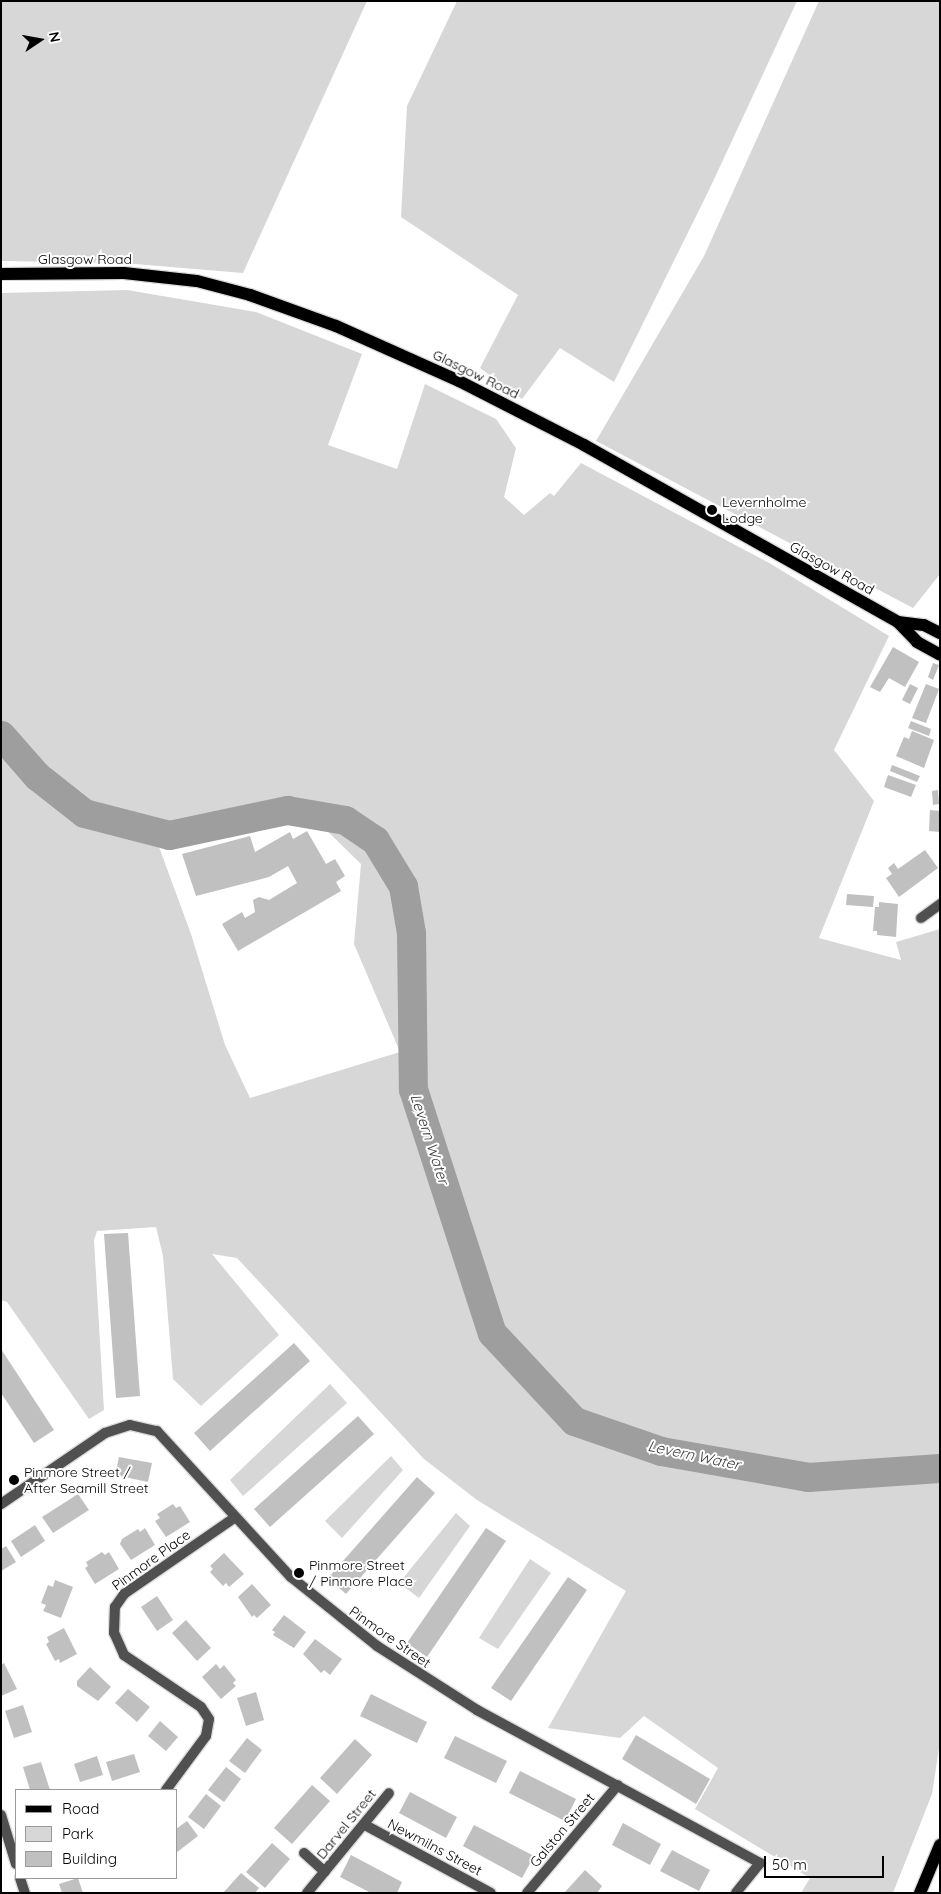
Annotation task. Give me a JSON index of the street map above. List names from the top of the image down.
{
  "streets": {
    "main road": ["Glasgow Road"],
    "street": [
      "Pinmore Place",
      "Pinmore Street",
      "Darvel Street",
      "Galston Street",
      "Newmilns Street"
    ]
  },
  "crossings": [
    ["Pinmore Place", "Pinmore Street"],
    ["Pinmore Street", "Galston Street"],
    ["Darvel Street", "Newmilns Street"]
  ],
  "water": ["Levern Water"],
  "places": ["Levernholme Lodge", "Pinmore Street / After Seamill Street", "Pinmore Street / Pinmore Place"],
  "legend": ["Road", "Park", "Building"],
  "scale_bar": "50 m",
  "north": "right"
}
